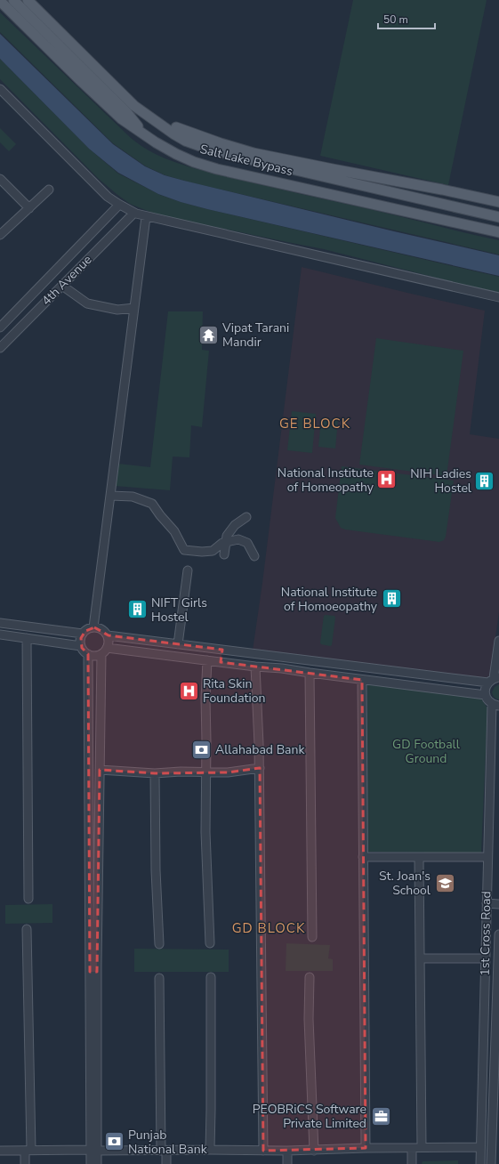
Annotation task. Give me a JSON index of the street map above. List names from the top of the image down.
{
  "streets": {
    "main road": ["Salt Lake Bypass"],
    "street": ["4th Avenue", "1st Cross Road"]
  },
  "districts": ["GE BLOCK", "GD BLOCK"],
  "parks": ["GD Football Ground"],
  "places": {
    "temple": ["Vipat Tarani Mandir"],
    "hospital": ["National Institute of Homeopathy", "Rita Skin Foundation"],
    "building": ["NIH Ladies Hostel", "National Institute of Homoeopathy", "NIFT Girls Hostel"],
    "bank": ["Allahabad Bank", "Punjab National Bank"],
    "school or university": ["St. Joan's School"],
    "office": ["PEOBRiCS Software Private Limited"]
  },
  "scale_bar": "50 m"
}
